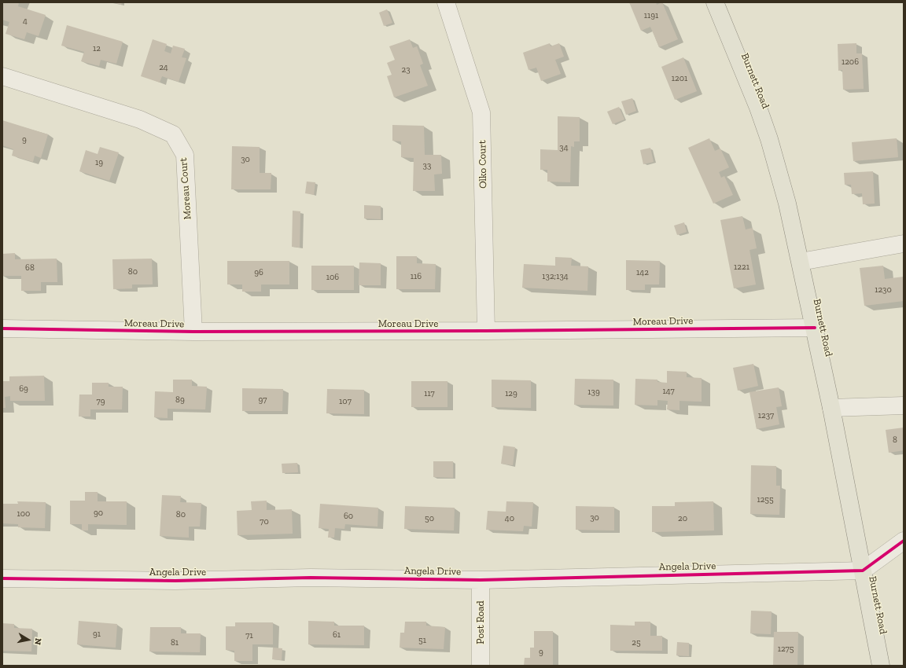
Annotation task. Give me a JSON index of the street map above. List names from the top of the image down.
{
  "streets": {
    "main road": ["Burnett Road"],
    "street": [
      "Olko Court",
      "Moreau Court",
      "Moreau Drive",
      "Angela Drive",
      "Post Road"
    ]
  },
  "crossings": [
    ["Burnett Road", "Moreau Drive"],
    ["Burnett Road", "Angela Drive"],
    ["Olko Court", "Moreau Drive"],
    ["Moreau Court", "Moreau Drive"],
    ["Angela Drive", "Post Road"]
  ],
  "house_numbers": [
    "1191",
    "4",
    "12",
    "1206",
    "24",
    "23",
    "1201",
    "9",
    "34",
    "30",
    "19",
    "33",
    "1221",
    "68",
    "80",
    "96",
    "142",
    "116",
    "132;134",
    "106",
    "1230",
    "69",
    "147",
    "139",
    "117",
    "129",
    "89",
    "97",
    "79",
    "107",
    "1237",
    "8",
    "1255",
    "90",
    "100",
    "80",
    "60",
    "30",
    "50",
    "40",
    "20",
    "70",
    "91",
    "61",
    "71",
    "51",
    "81",
    "25",
    "1275",
    "9"
  ],
  "north": "right"
}
